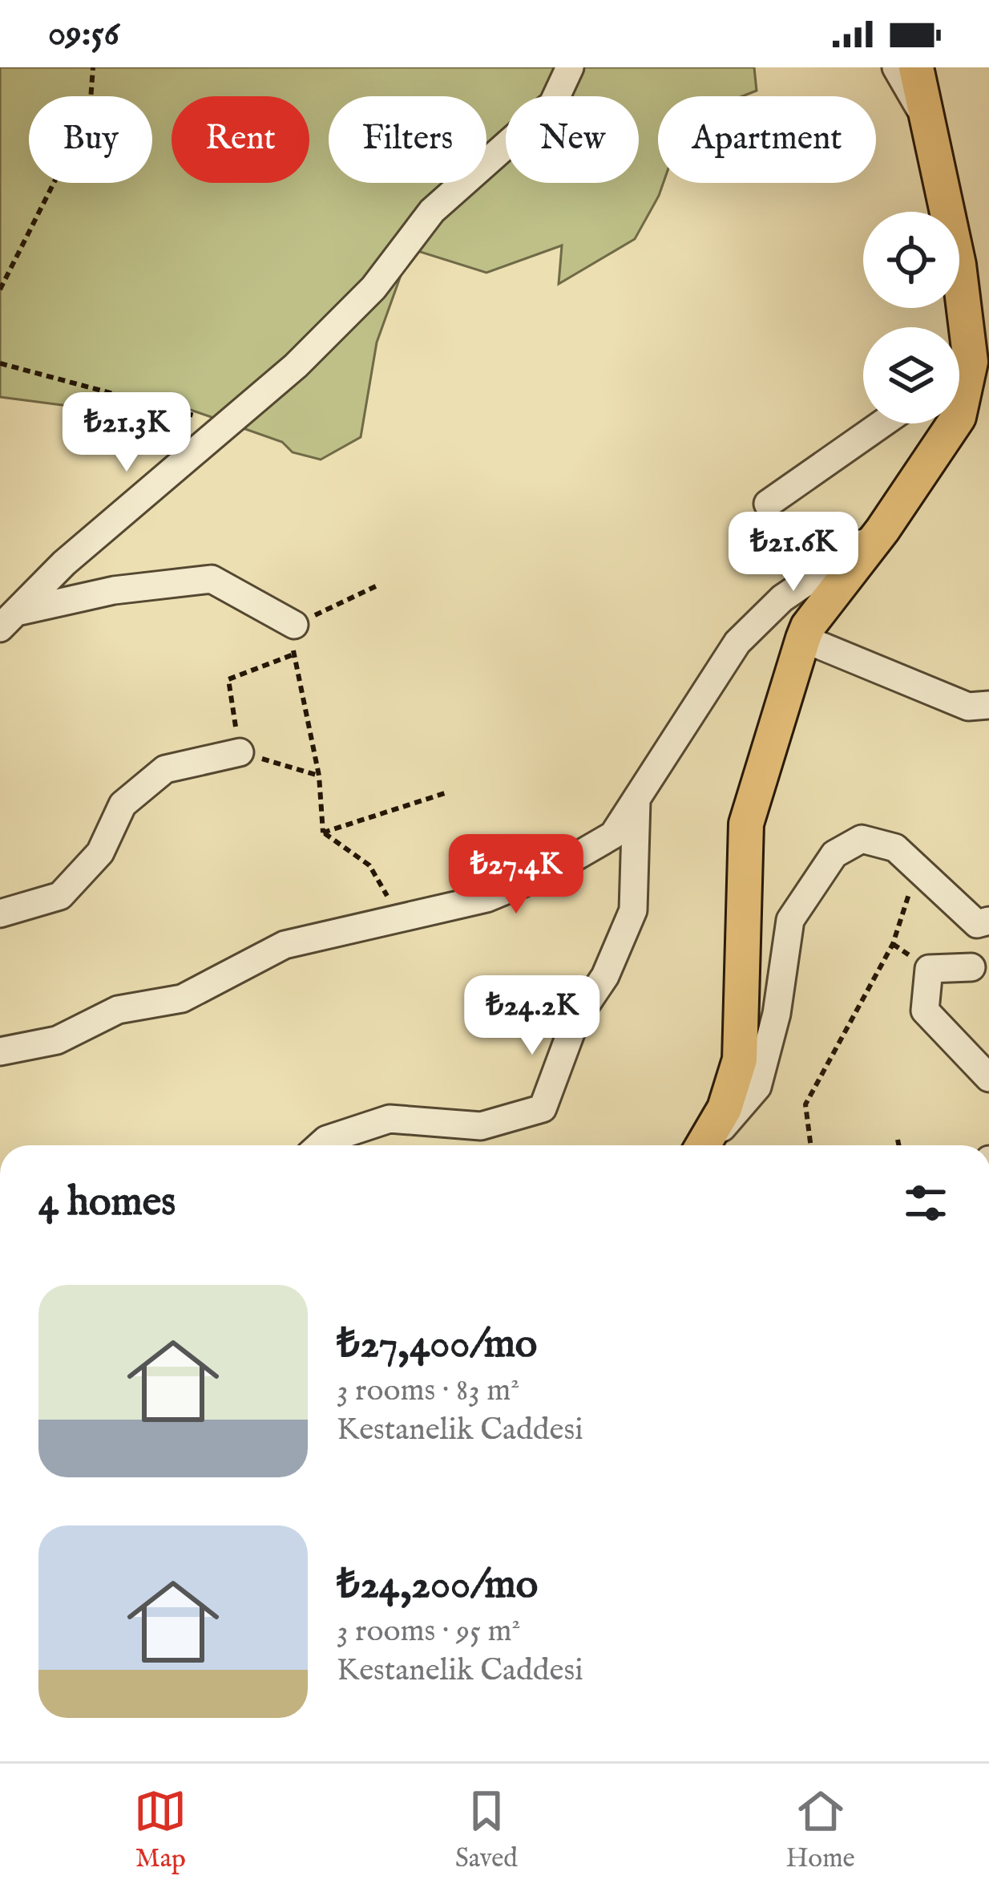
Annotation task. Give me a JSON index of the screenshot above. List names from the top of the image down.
{
  "page": {
    "status": "09:56",
    "chip": [
      "Buy",
      "Rent",
      "Filters",
      "New",
      "Apartment"
    ],
    "price": [
      "₺21.3K",
      "₺21.6K",
      "₺27.4K",
      "₺24.2K"
    ],
    "heading": "4 homes",
    "list": [
      {
        "name": "₺27,400/mo",
        "note": "3 rooms · 83 m² · Kestanelik Caddesi"
      },
      {
        "name": "₺24,200/mo",
        "note": "3 rooms · 95 m² · Kestanelik Caddesi"
      }
    ],
    "tabs": ["Map", "Saved", "Home"]
  }
}
